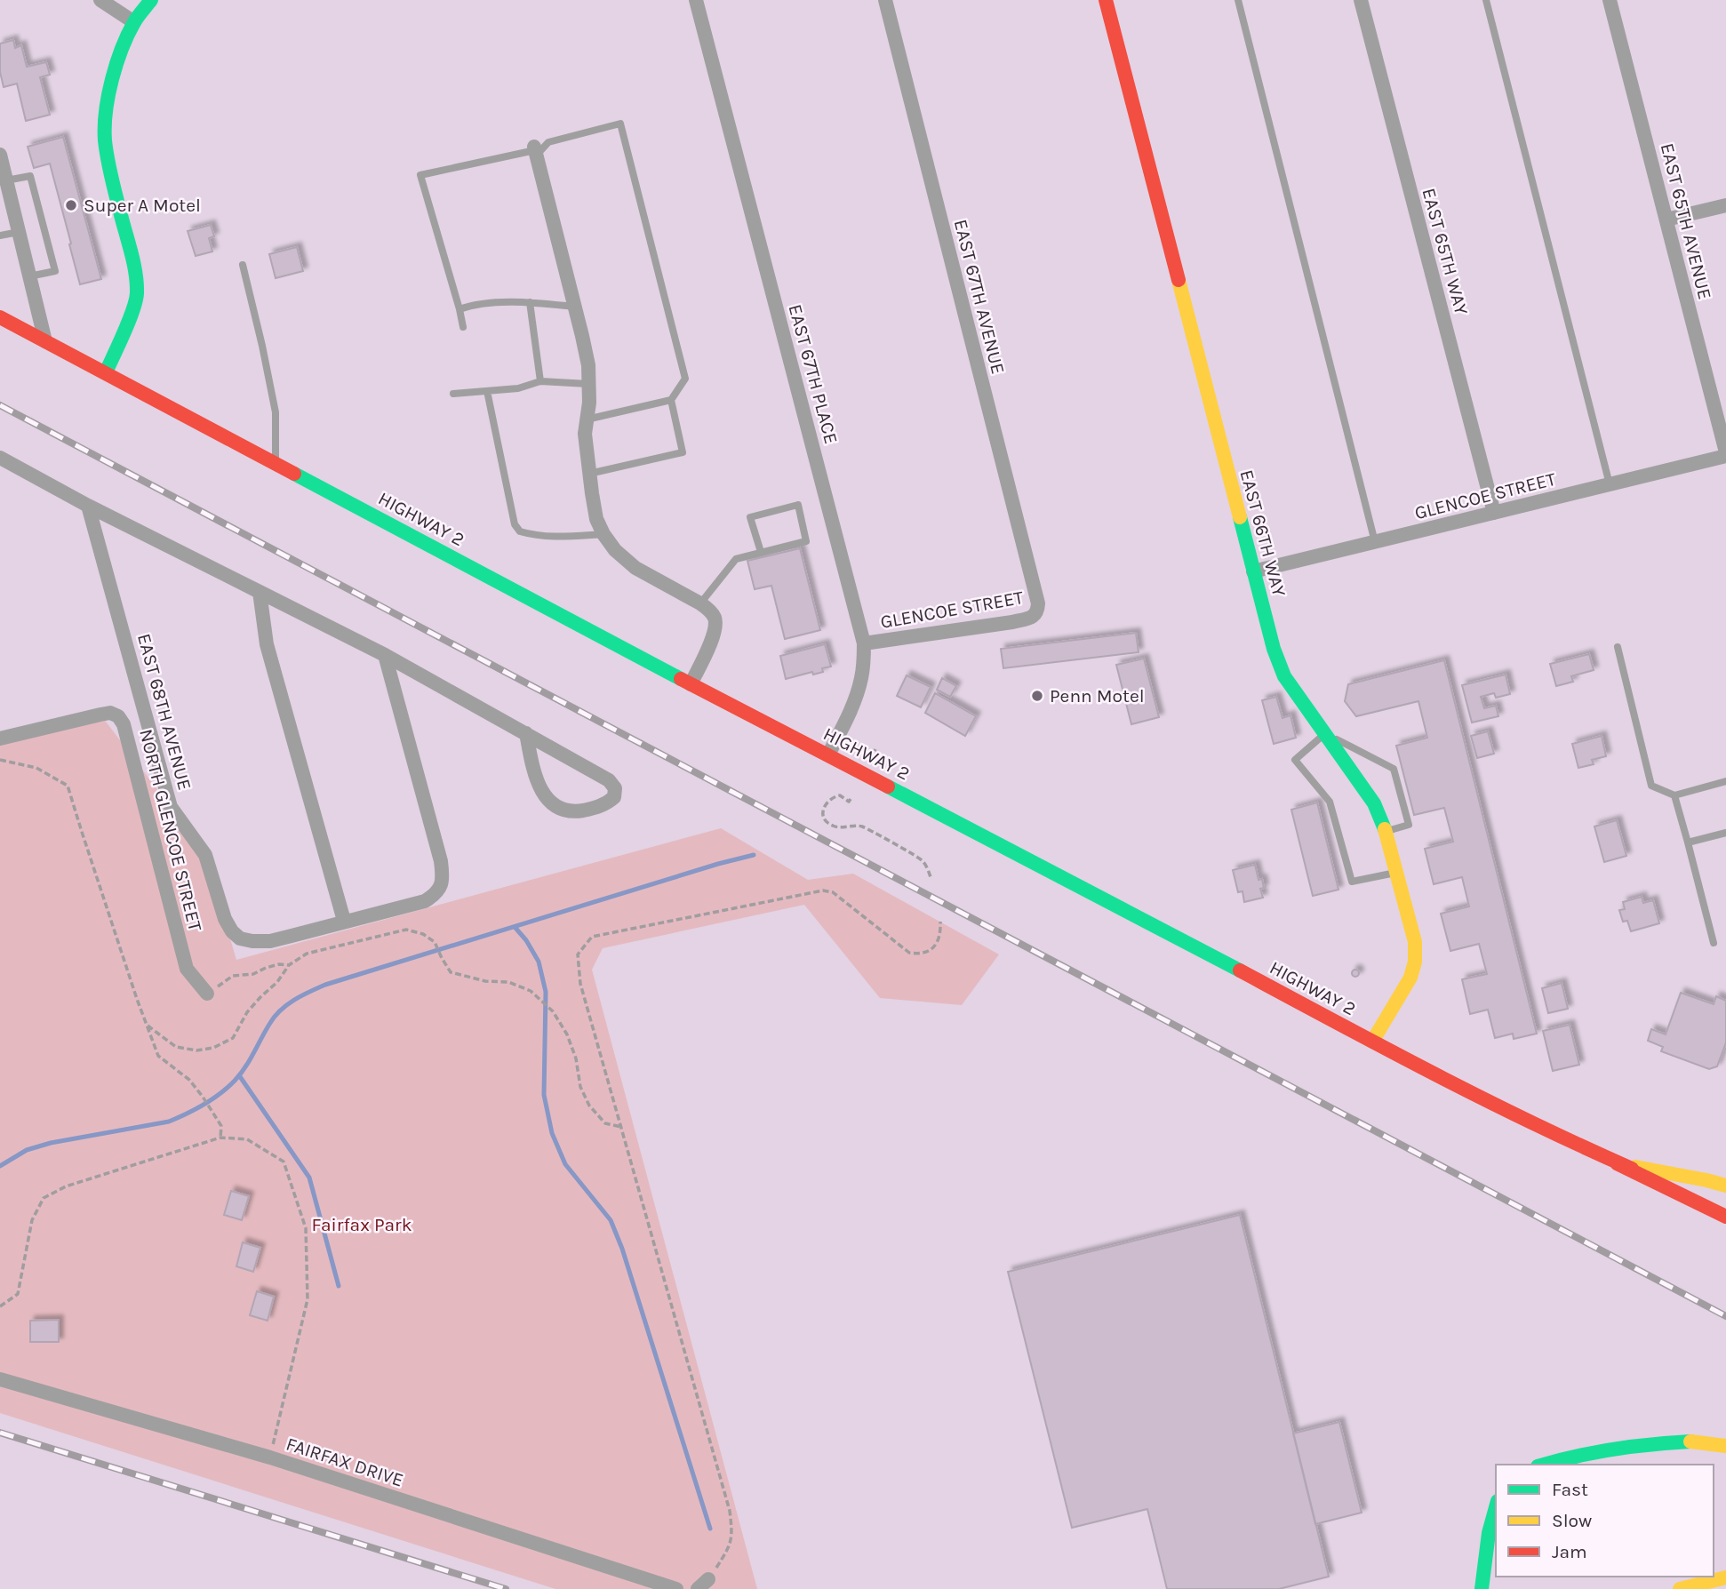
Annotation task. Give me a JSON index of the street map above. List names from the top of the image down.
{
  "streets": {
    "main road": ["HIGHWAY 2", "EAST 66TH WAY"],
    "street": [
      "EAST 65TH AVENUE",
      "EAST 65TH WAY",
      "EAST 67TH AVENUE",
      "EAST 67TH PLACE",
      "GLENCOE STREET",
      "EAST 68TH AVENUE",
      "NORTH GLENCOE STREET",
      "FAIRFAX DRIVE"
    ]
  },
  "crossings": [
    ["EAST 65TH AVENUE", "GLENCOE STREET"],
    ["EAST 65TH WAY", "GLENCOE STREET"],
    ["EAST 67TH AVENUE", "GLENCOE STREET"],
    ["EAST 67TH PLACE", "GLENCOE STREET"],
    ["EAST 67TH PLACE", "HIGHWAY 2"],
    ["GLENCOE STREET", "EAST 66TH WAY"],
    ["HIGHWAY 2", "EAST 66TH WAY"]
  ],
  "parks": ["Fairfax Park"],
  "places": ["Super A Motel", "Penn Motel"],
  "legend": ["Fast", "Slow", "Jam"]
}
